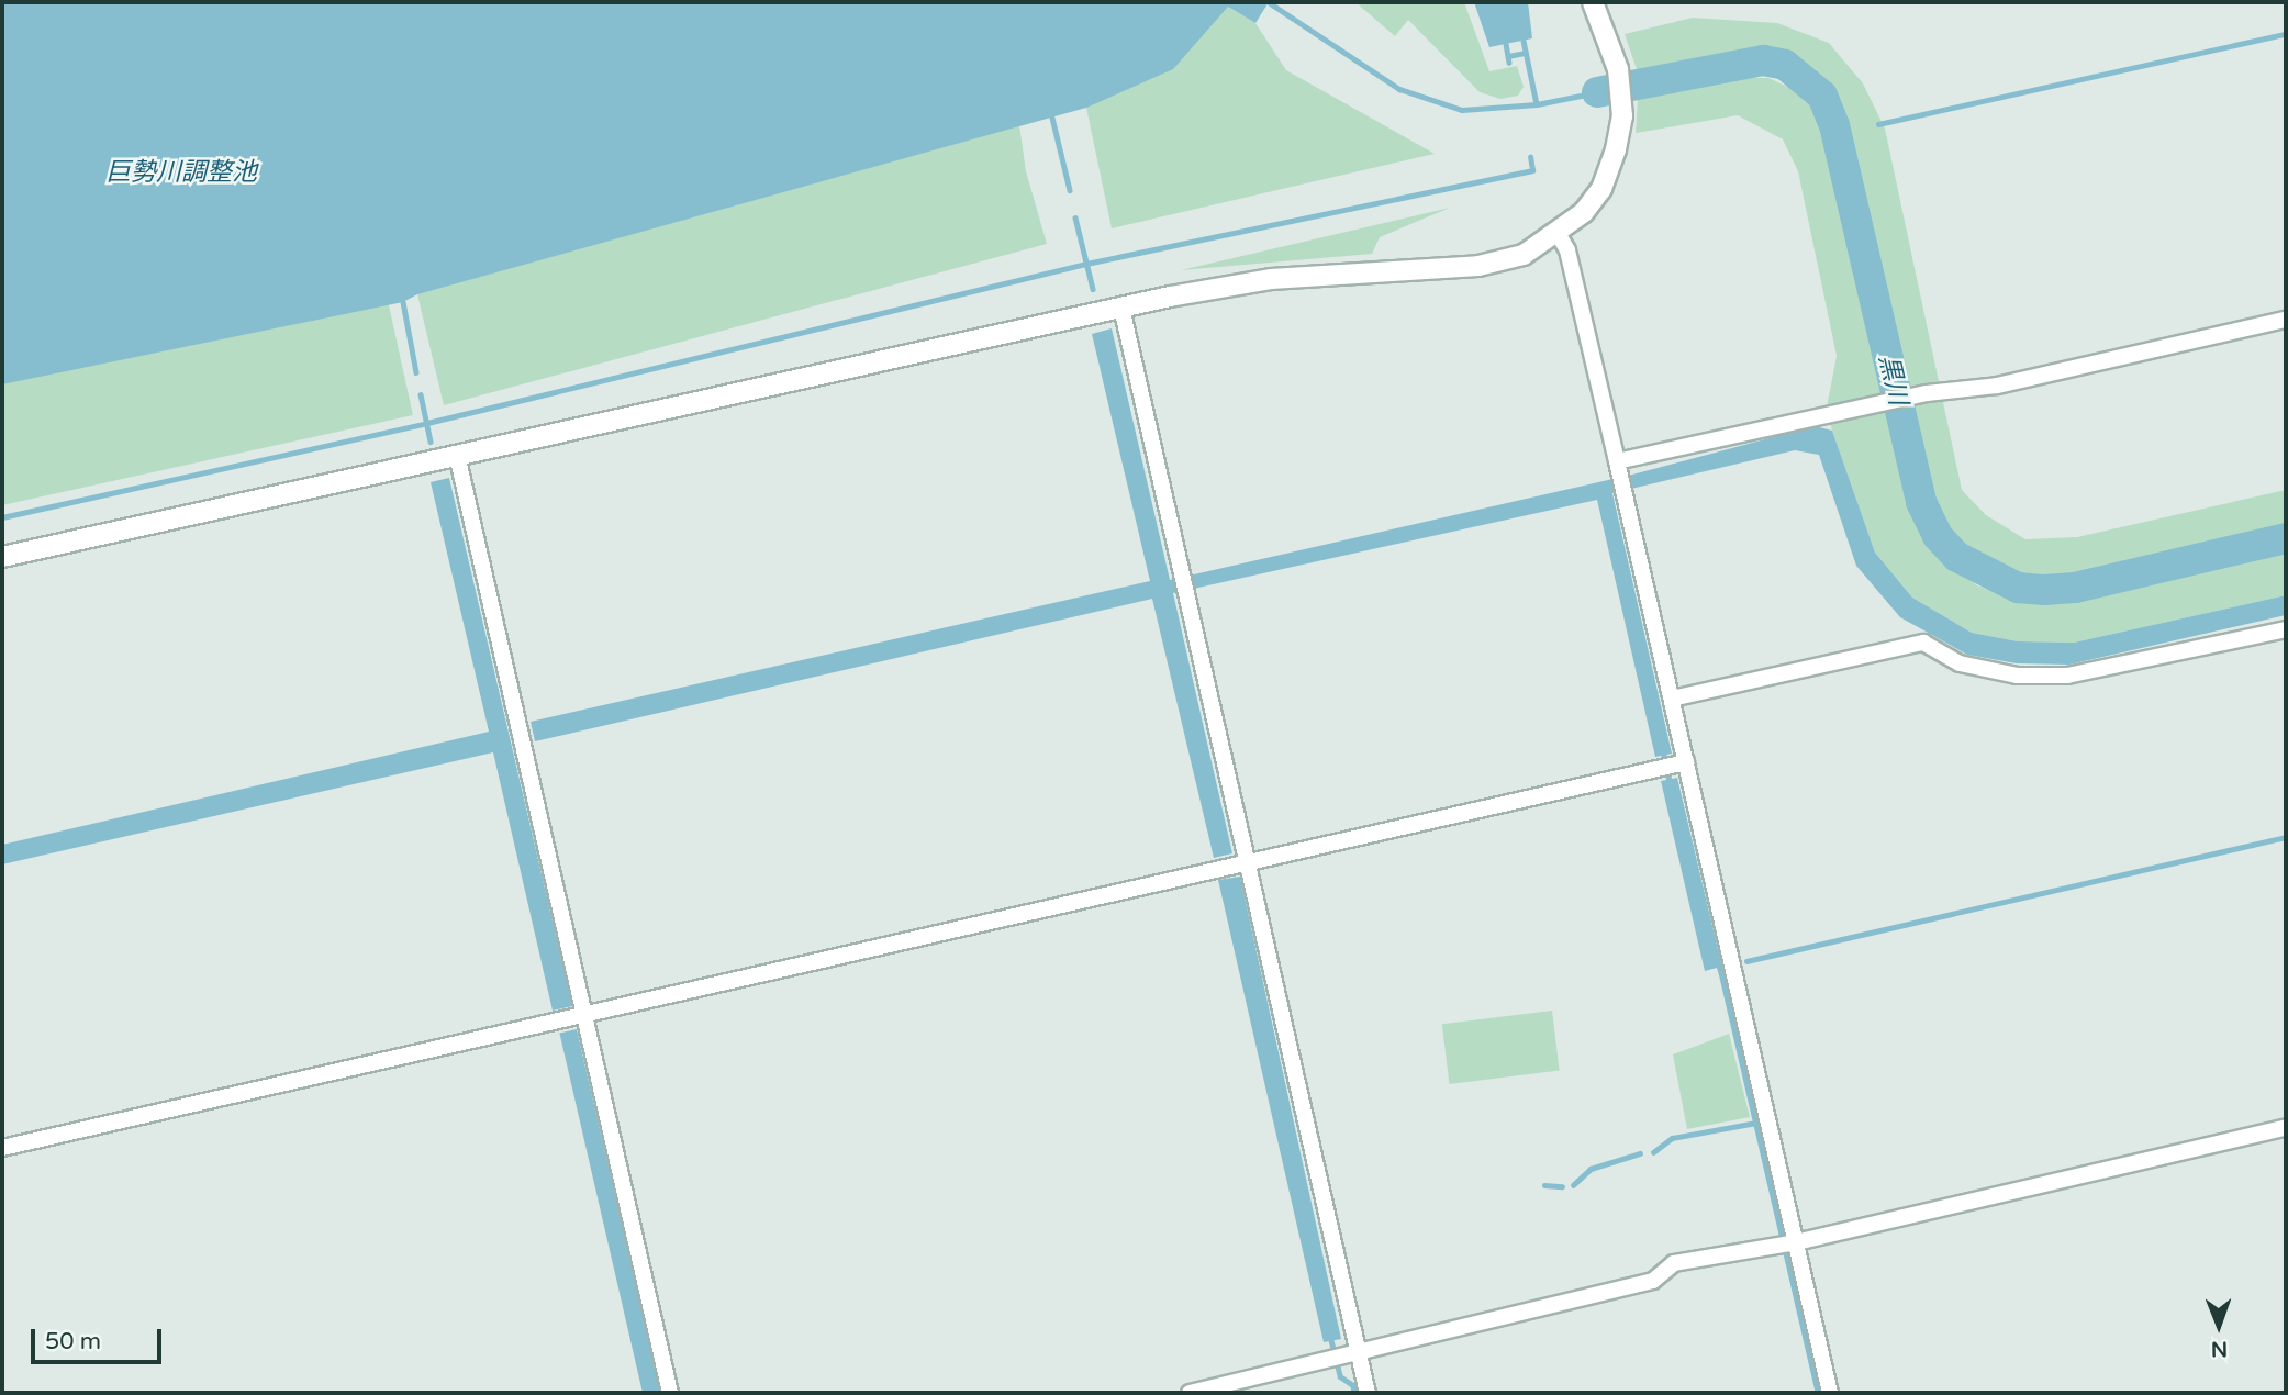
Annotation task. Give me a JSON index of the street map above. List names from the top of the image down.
{
  "water": ["巨勢川調整池", "黒川"],
  "scale_bar": "50 m",
  "north": "bottom"
}
